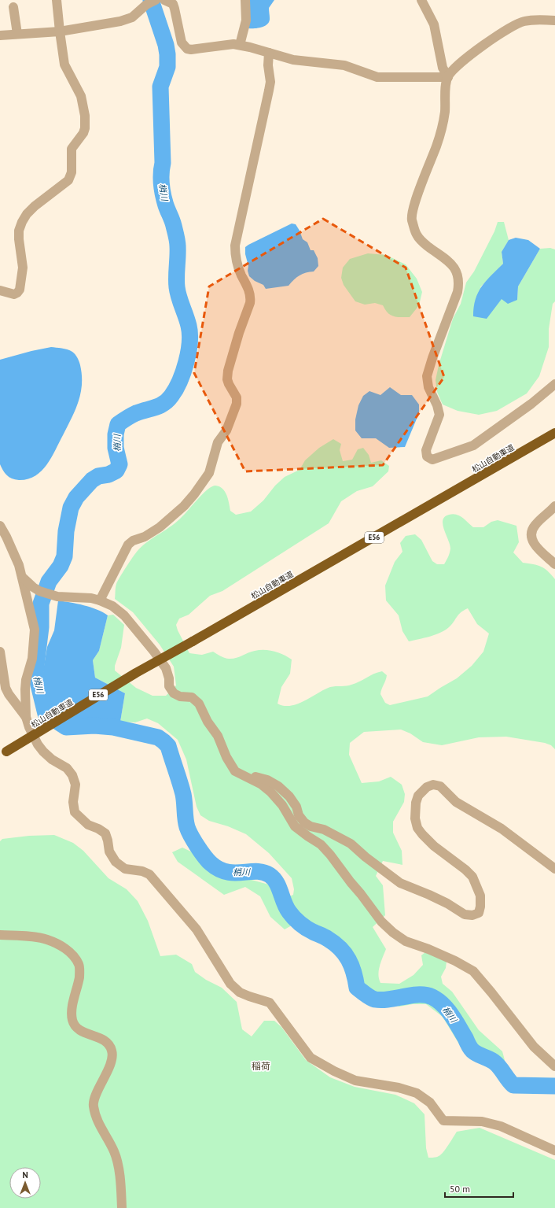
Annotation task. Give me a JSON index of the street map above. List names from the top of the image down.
{
  "streets": {
    "highway": ["松山自動車道", "E56"]
  },
  "districts": ["稲荷"],
  "water": ["梢川"],
  "scale_bar": "50 m",
  "north": "top"
}
